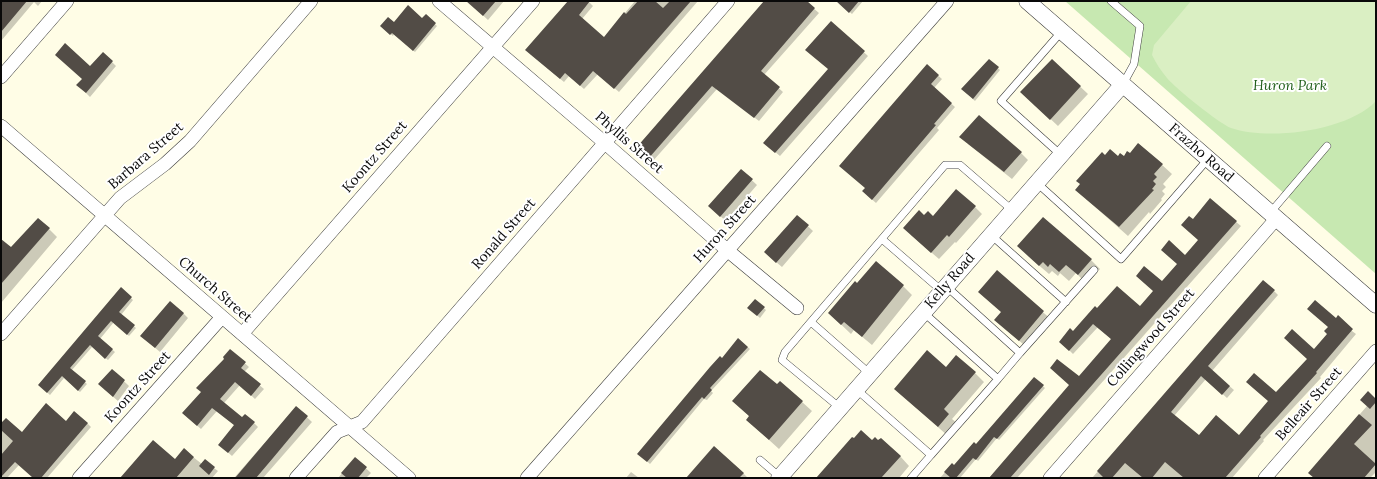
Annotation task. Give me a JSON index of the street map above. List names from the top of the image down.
{
  "streets": {
    "street": [
      "Phyllis Street",
      "Frazho Road",
      "Barbara Street",
      "Koontz Street",
      "Huron Street",
      "Ronald Street",
      "Kelly Road",
      "Church Street",
      "Collingwood Street",
      "Belleair Street"
    ]
  },
  "crossings": [
    ["Phyllis Street", "Koontz Street"],
    ["Phyllis Street", "Huron Street"],
    ["Phyllis Street", "Ronald Street"],
    ["Frazho Road", "Kelly Road"],
    ["Frazho Road", "Collingwood Street"],
    ["Barbara Street", "Church Street"],
    ["Koontz Street", "Church Street"],
    ["Ronald Street", "Church Street"]
  ],
  "parks": ["Huron Park"]
}
